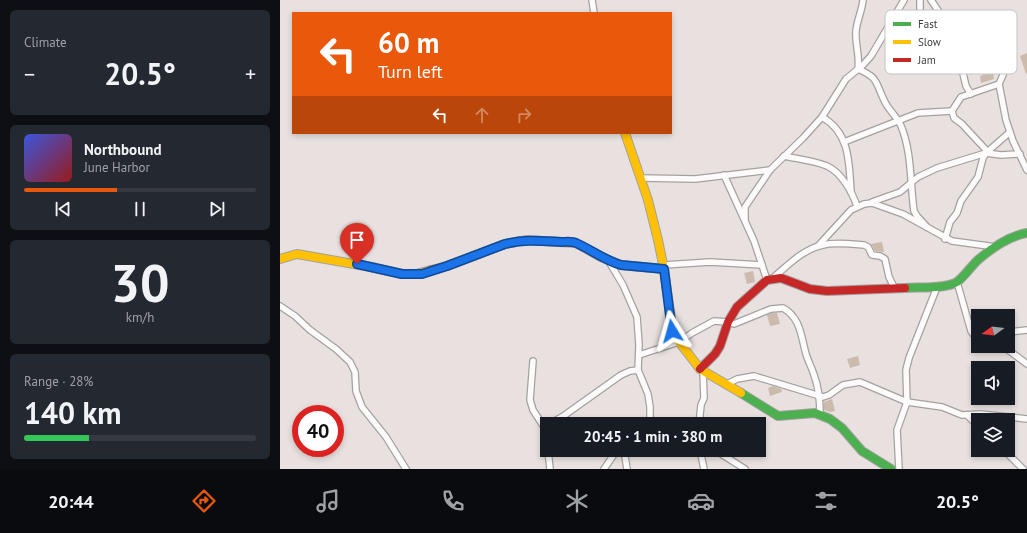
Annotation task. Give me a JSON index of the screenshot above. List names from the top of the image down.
{
  "legend": ["Fast", "Slow", "Jam"],
  "north": "left",
  "page": {
    "tile": [
      "Climate",
      ["30", "km/h"],
      ["Range · 28%", "140 km"]
    ],
    "turn": ["60 m", "Turn left"],
    "heat": ["−", "20.5°", "+"],
    "song": ["Northbound", "June Harbor"],
    "limit": "40",
    "trip": "20:45 · 1 min · 380 m",
    "tabs": ["20:44", "20.5°"]
  }
}
